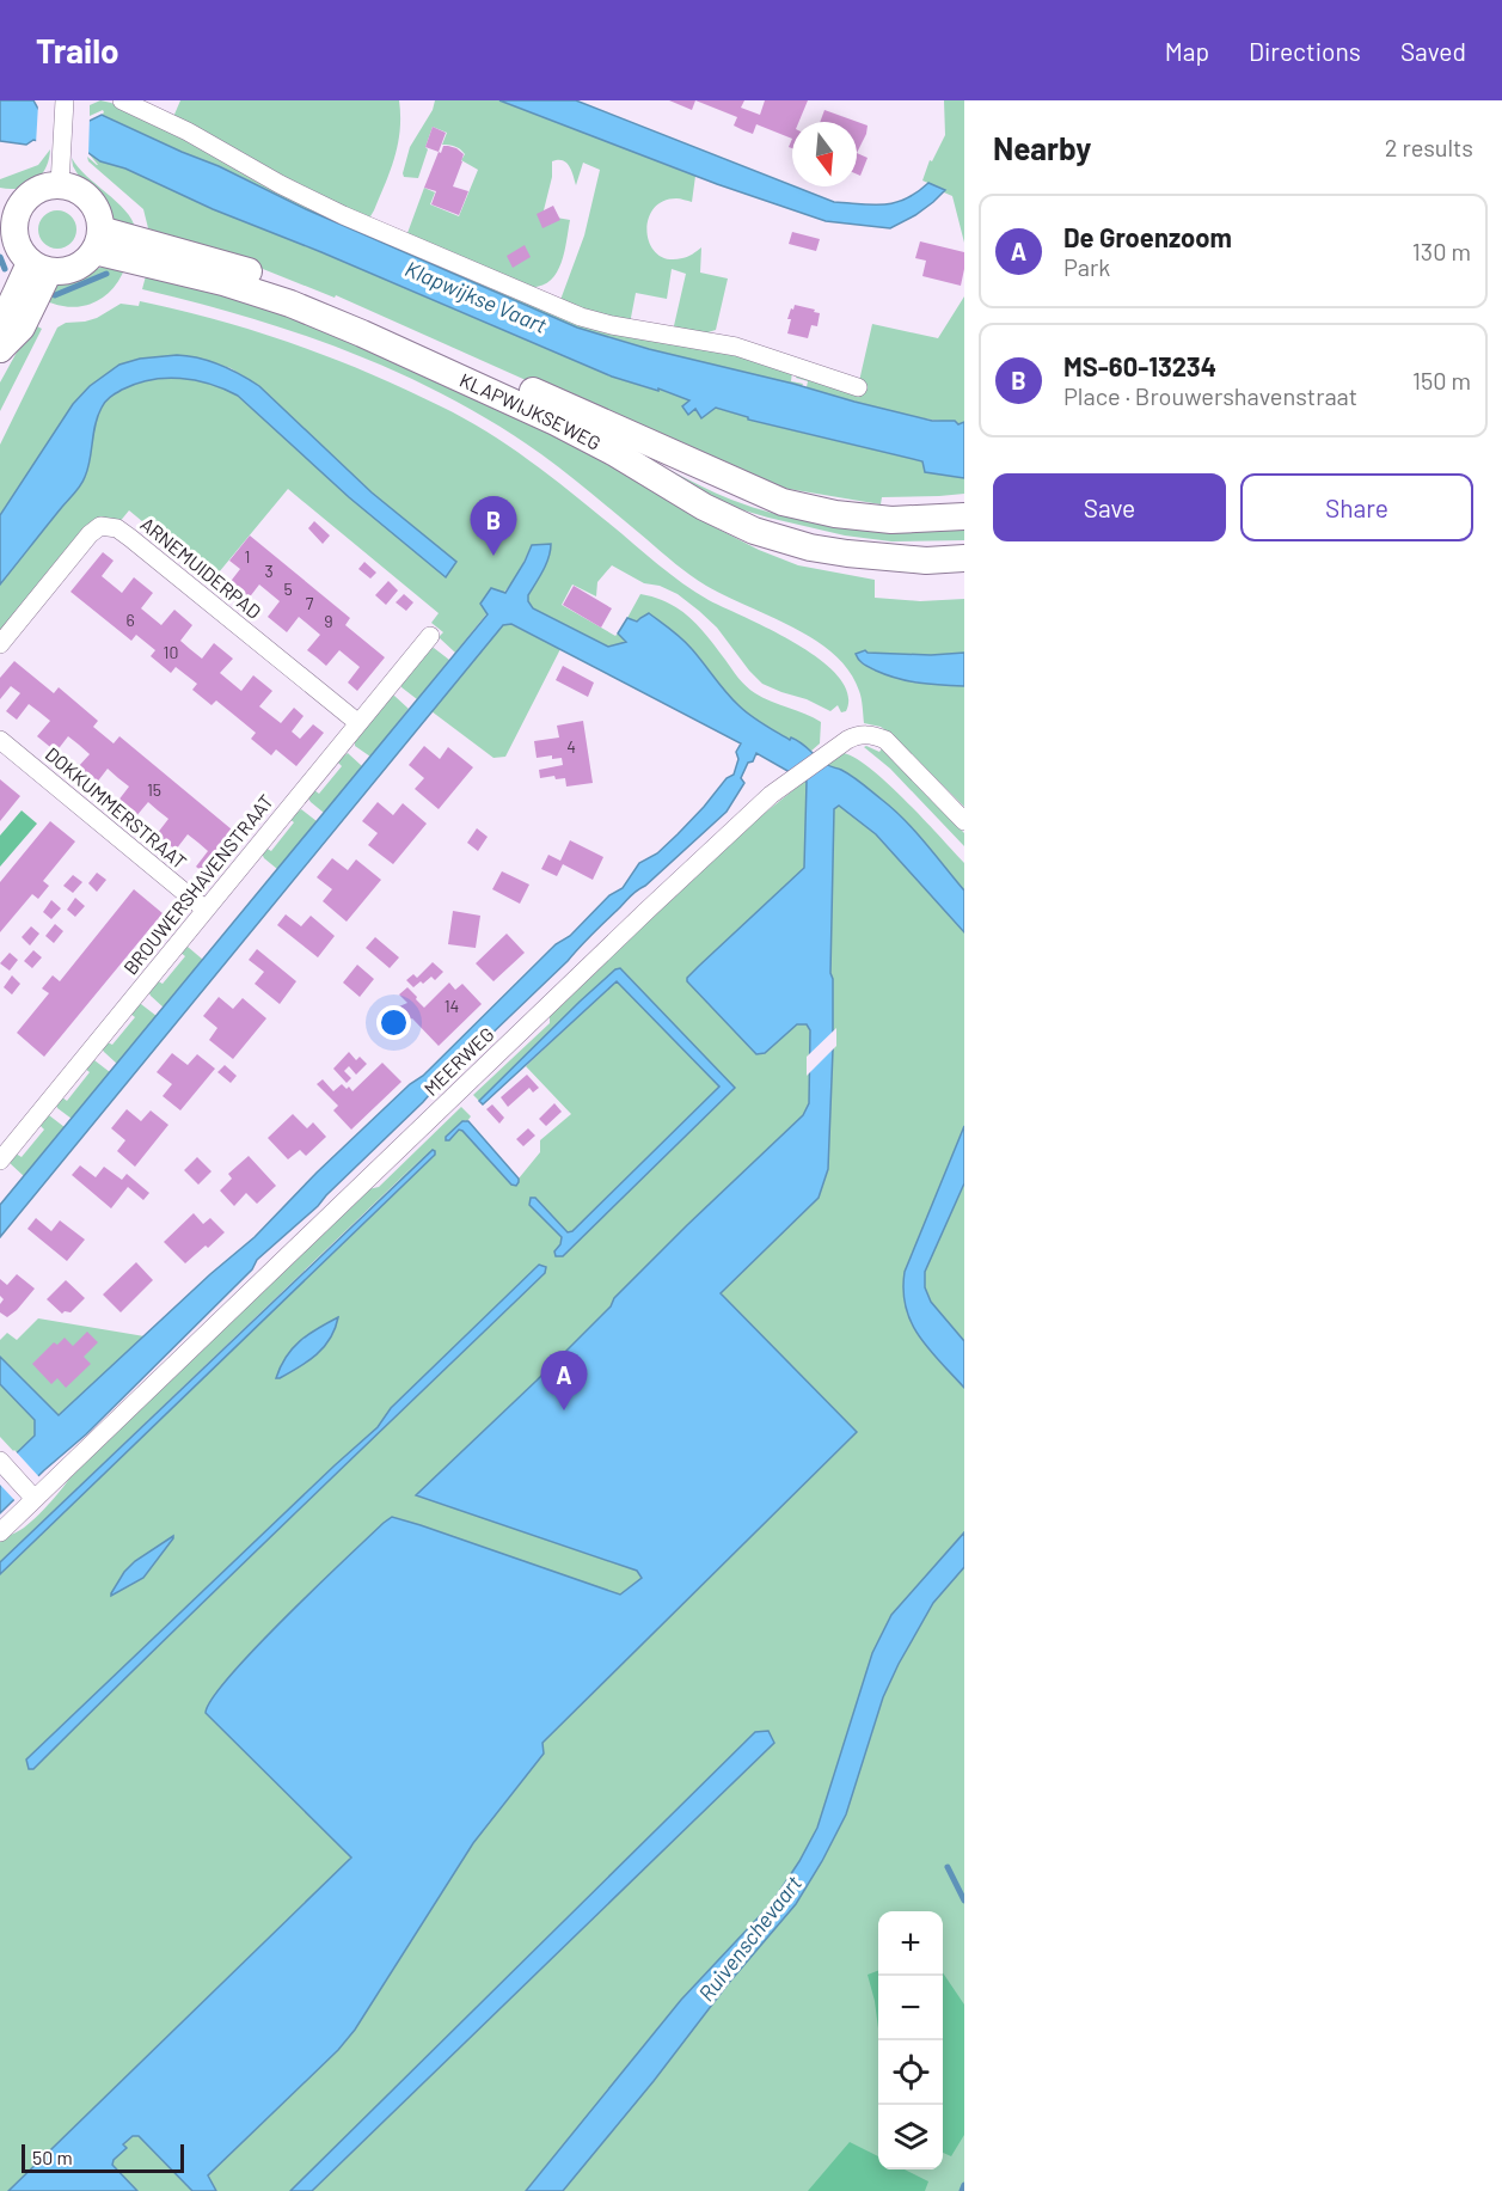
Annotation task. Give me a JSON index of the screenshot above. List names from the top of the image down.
{
  "streets": {
    "main road": ["KLAPWIJKSEWEG"],
    "street": [
      "ARNEMUIDERPAD",
      "DOKKUMMERSTRAAT",
      "BROUWERSHAVENSTRAAT",
      "MEERWEG"
    ]
  },
  "crossings": [
    ["ARNEMUIDERPAD", "BROUWERSHAVENSTRAAT"],
    ["DOKKUMMERSTRAAT", "BROUWERSHAVENSTRAAT"]
  ],
  "water": ["Klapwijkse Vaart", "Ruivenschevaart"],
  "house_numbers": [
    "1",
    "3",
    "5",
    "7",
    "6",
    "9",
    "10",
    "4",
    "15",
    "14"
  ],
  "scale_bar": "50 m",
  "north": "bottom",
  "page": {
    "header": "Trailo",
    "nav": ["Map", "Directions", "Saved"],
    "heading": ["Nearby", "2 results"],
    "list": [
      {
        "mark": "A",
        "name": "De Groenzoom",
        "note": "Park",
        "value": "130 m"
      },
      {
        "mark": "B",
        "name": "MS-60-13234",
        "note": "Place · Brouwershavenstraat",
        "value": "150 m"
      }
    ],
    "buttons": ["Save", "Share"],
    "pins": ["B", "A"],
    "map_buttons": ["+", "−"],
    "scale": "50 m"
  }
}
